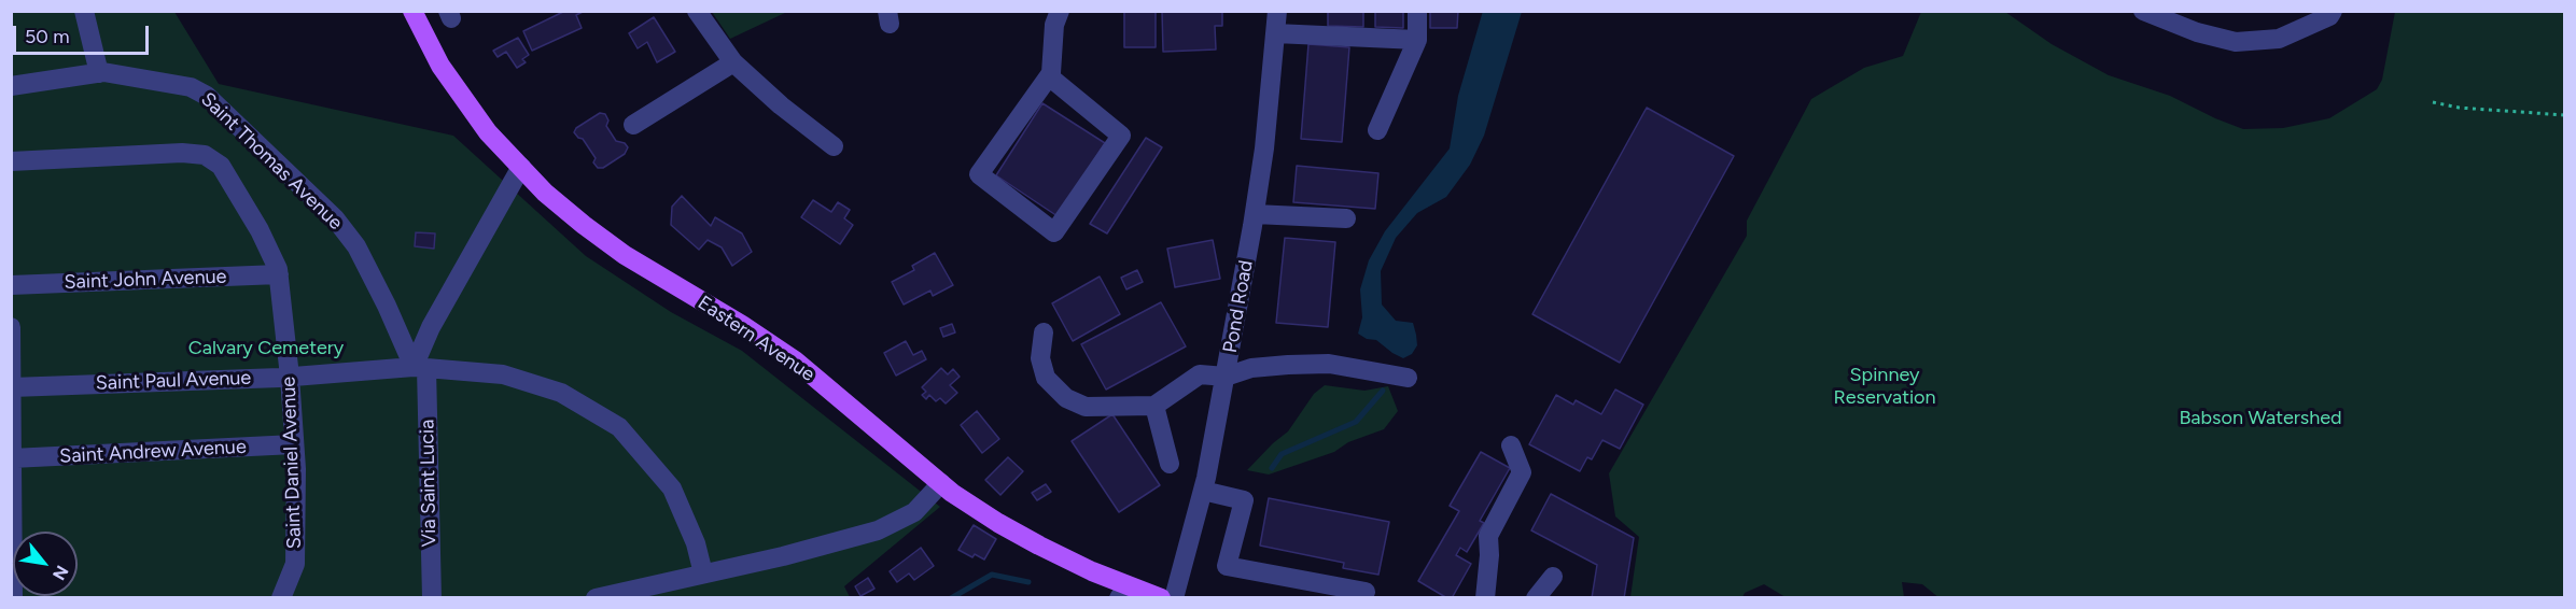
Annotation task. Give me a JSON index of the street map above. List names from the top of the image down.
{
  "streets": {
    "main road": ["Eastern Avenue"],
    "street": [
      "Saint Thomas Avenue",
      "Saint John Avenue",
      "Pond Road",
      "Saint Paul Avenue",
      "Saint Andrew Avenue",
      "Saint Daniel Avenue",
      "Via Saint Lucia"
    ]
  },
  "crossings": [
    ["Saint Thomas Avenue", "Saint Paul Avenue"],
    ["Saint Thomas Avenue", "Via Saint Lucia"],
    ["Saint John Avenue", "Saint Daniel Avenue"],
    ["Pond Road", "Eastern Avenue"],
    ["Saint Paul Avenue", "Saint Daniel Avenue"],
    ["Saint Paul Avenue", "Via Saint Lucia"],
    ["Saint Andrew Avenue", "Saint Daniel Avenue"]
  ],
  "parks": ["Calvary Cemetery", "Spinney Reservation", "Babson Watershed"],
  "scale_bar": "50 m",
  "north": "bottom right"
}
